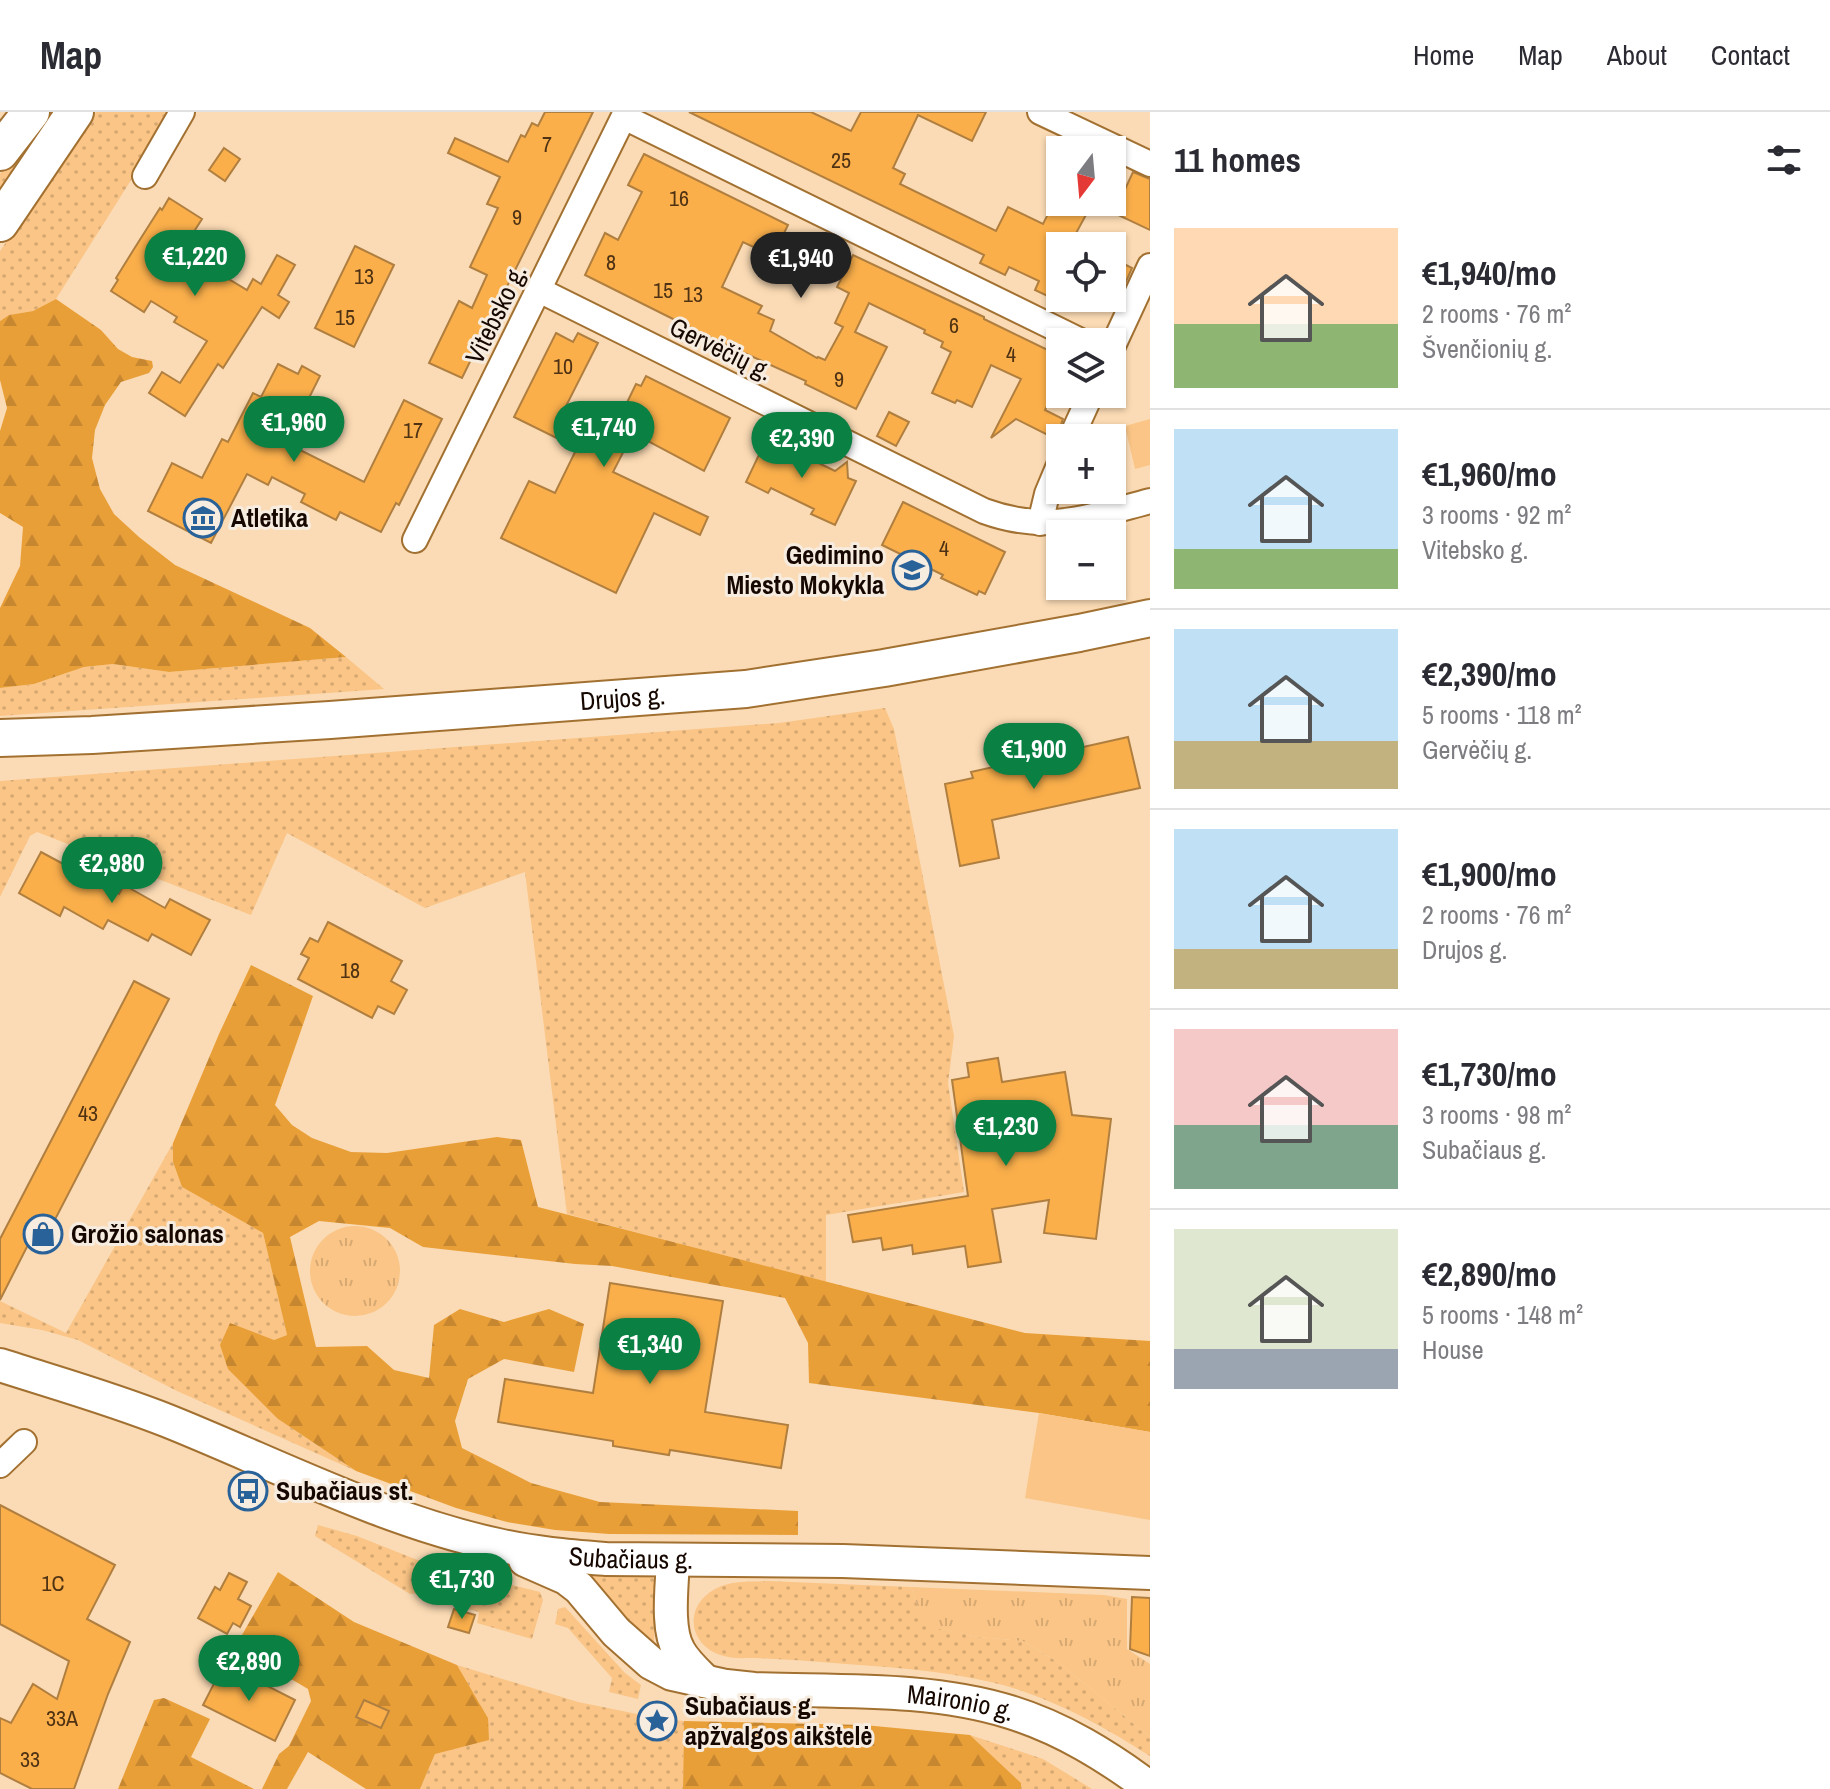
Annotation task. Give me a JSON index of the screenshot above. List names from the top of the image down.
{
  "streets": {
    "main road": ["Drujos g.", "Subačiaus g.", "Maironio g."],
    "street": ["Vitebsko g.", "Gervėčių g."]
  },
  "crossings": [
    ["Vitebsko g.", "Gervėčių g."],
    ["Subačiaus g.", "Maironio g."]
  ],
  "places": {
    "museum": ["Atletika"],
    "school or university": ["Gedimino Miesto Mokykla"],
    "shop": ["Grožio salonas"],
    "bus stop": ["Subačiaus st."],
    "place": ["Subačiaus g. apžvalgos aikštelė"]
  },
  "house_numbers": [
    "7",
    "25",
    "16",
    "9",
    "8",
    "13",
    "15",
    "13",
    "15",
    "6",
    "4",
    "10",
    "9",
    "17",
    "4",
    "18",
    "43",
    "1C",
    "33A",
    "33"
  ],
  "north": "bottom",
  "page": {
    "header": "Map",
    "nav": [
      "Home",
      "Map",
      "About",
      "Contact"
    ],
    "heading": "11 homes",
    "map_buttons": ["+", "−"],
    "list": [
      {
        "name": "€1,940/mo",
        "note": "2 rooms · 76 m² · Švenčionių g."
      },
      {
        "name": "€1,960/mo",
        "note": "3 rooms · 92 m² · Vitebsko g."
      },
      {
        "name": "€2,390/mo",
        "note": "5 rooms · 118 m² · Gervėčių g."
      },
      {
        "name": "€1,900/mo",
        "note": "2 rooms · 76 m² · Drujos g."
      },
      {
        "name": "€1,730/mo",
        "note": "3 rooms · 98 m² · Subačiaus g."
      },
      {
        "name": "€2,890/mo",
        "note": "5 rooms · 148 m² · House"
      }
    ],
    "price": [
      "€1,220",
      "€1,940",
      "€1,960",
      "€1,740",
      "€2,390",
      "€1,900",
      "€2,980",
      "€1,230",
      "€1,340",
      "€1,730",
      "€2,890"
    ]
  }
}
